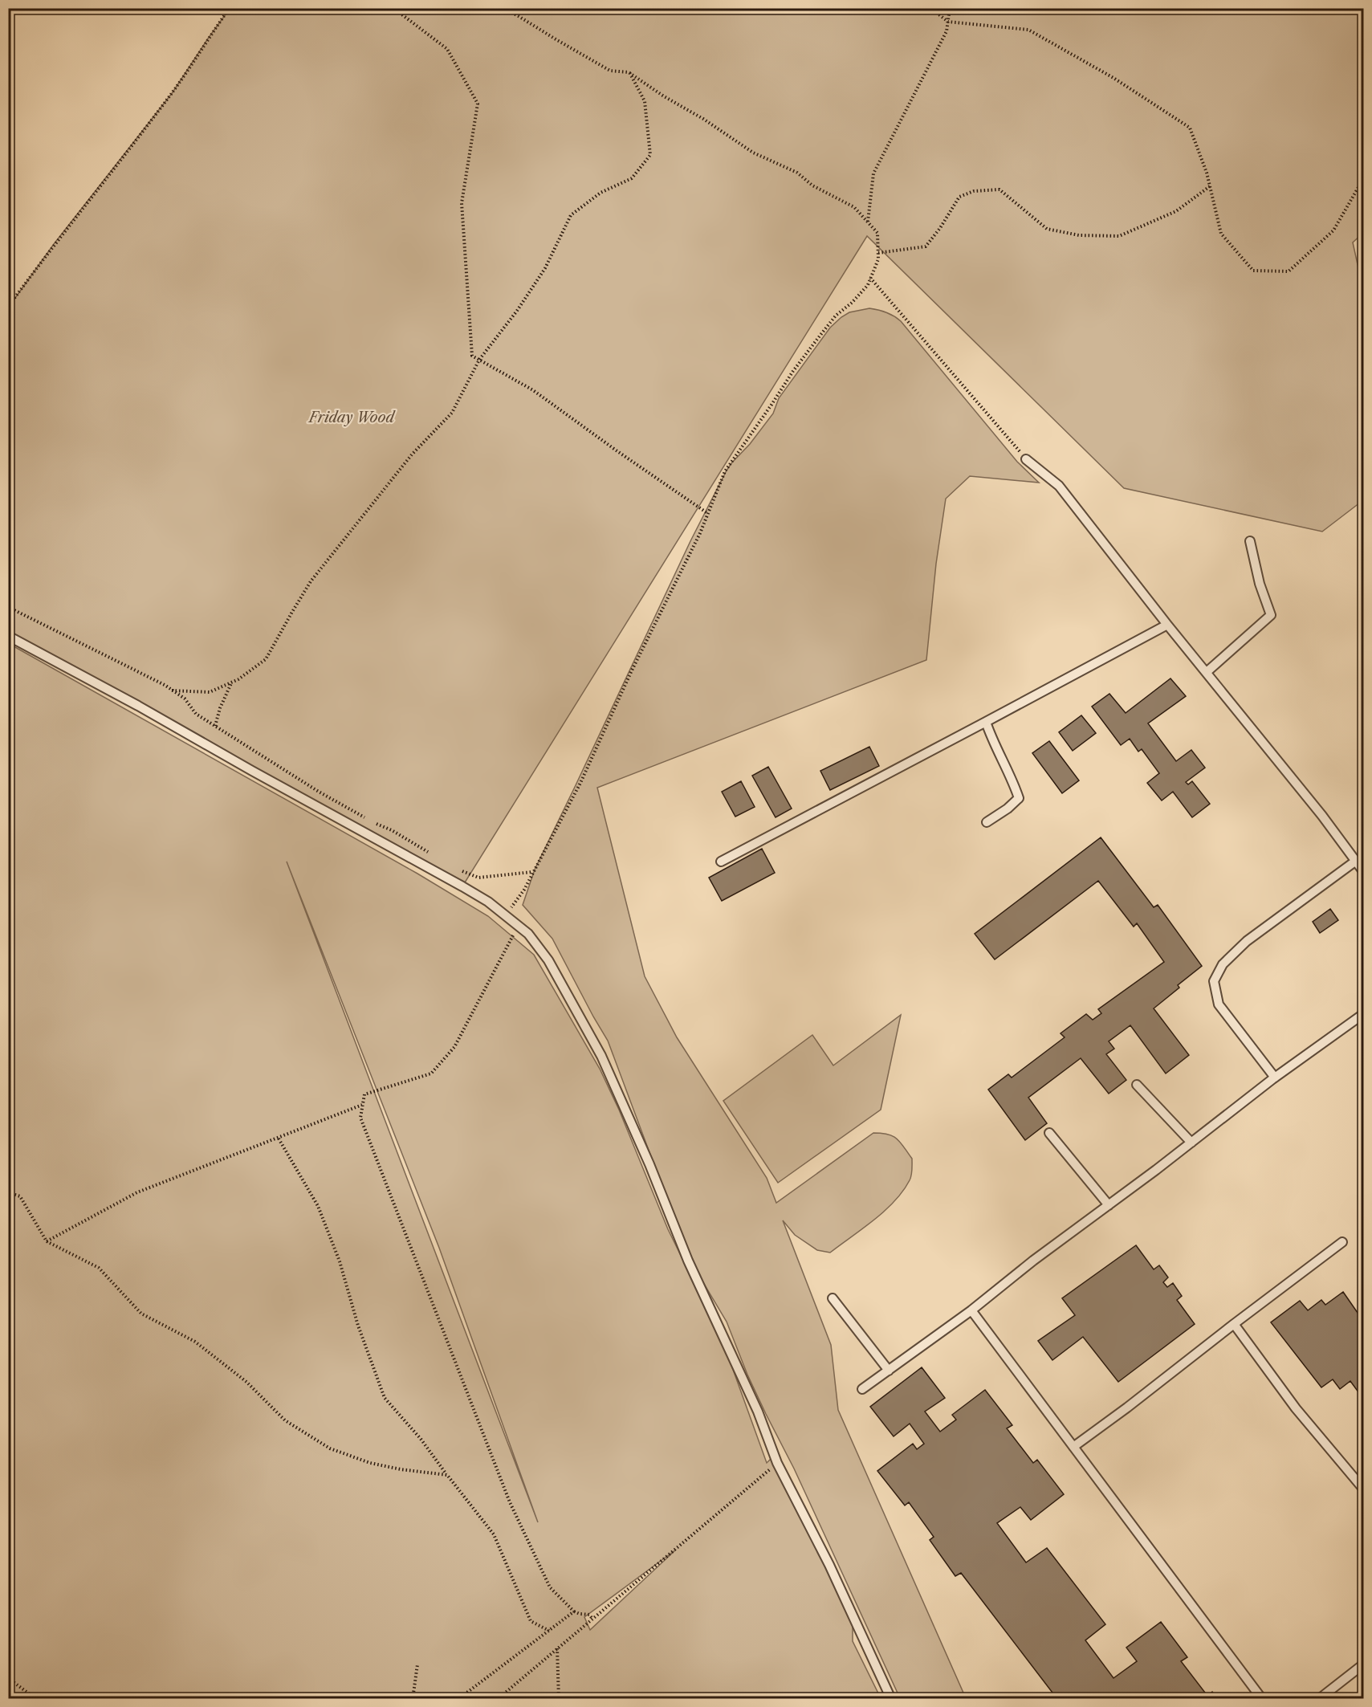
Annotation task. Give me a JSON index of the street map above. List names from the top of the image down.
{
  "parks": ["Friday Wood"]
}
